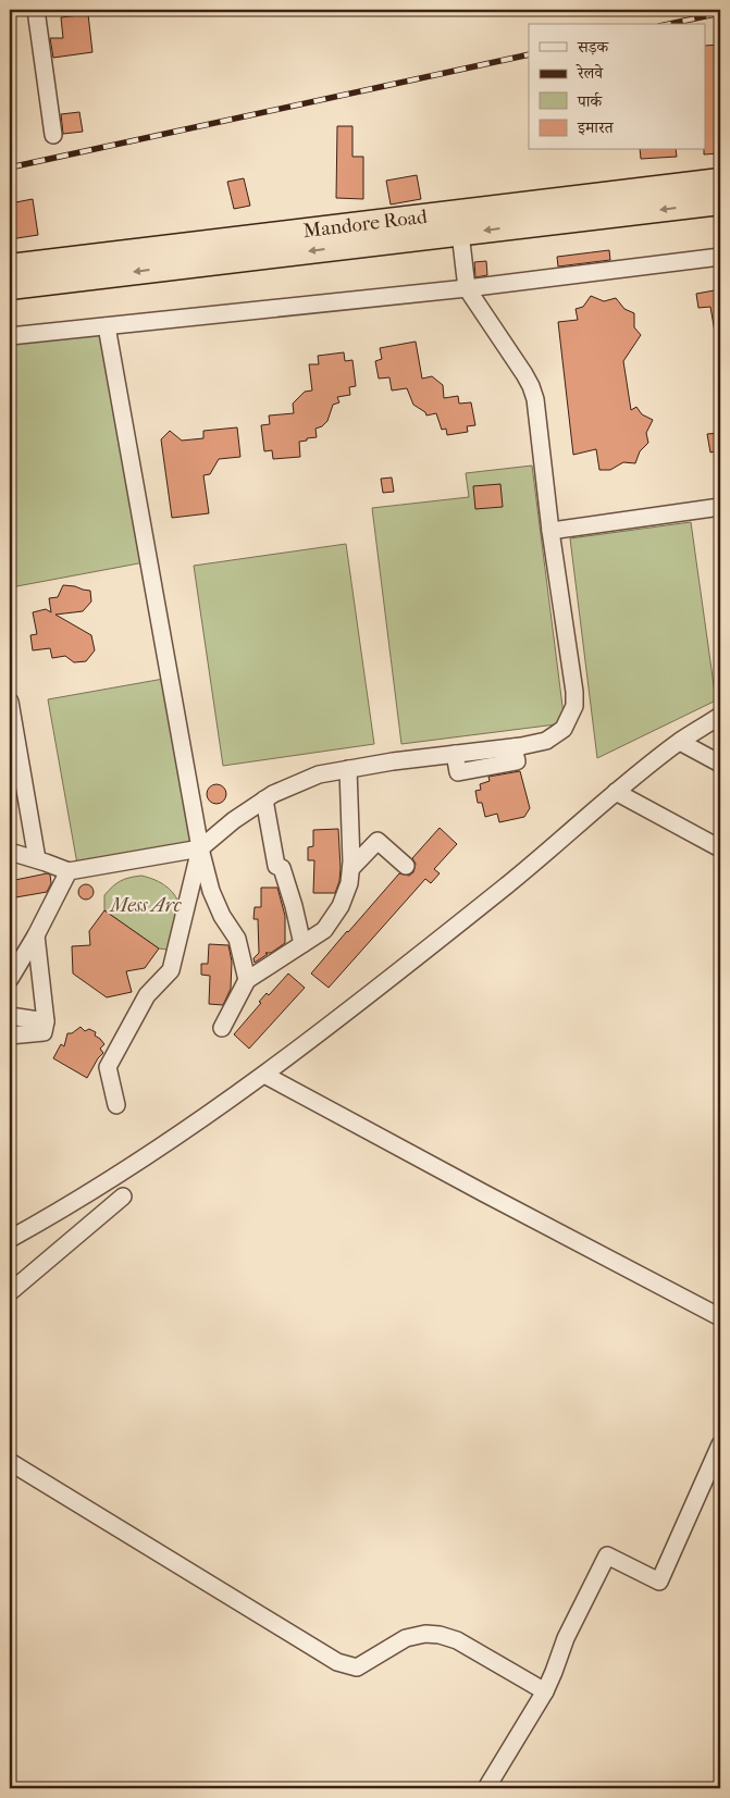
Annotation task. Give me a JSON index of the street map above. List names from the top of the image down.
{
  "streets": {
    "highway": ["Mandore Road"]
  },
  "parks": ["Mess Arc"],
  "legend": [
    "सड़क",
    "रेलवे",
    "पार्क",
    "इमारत"
  ]
}
